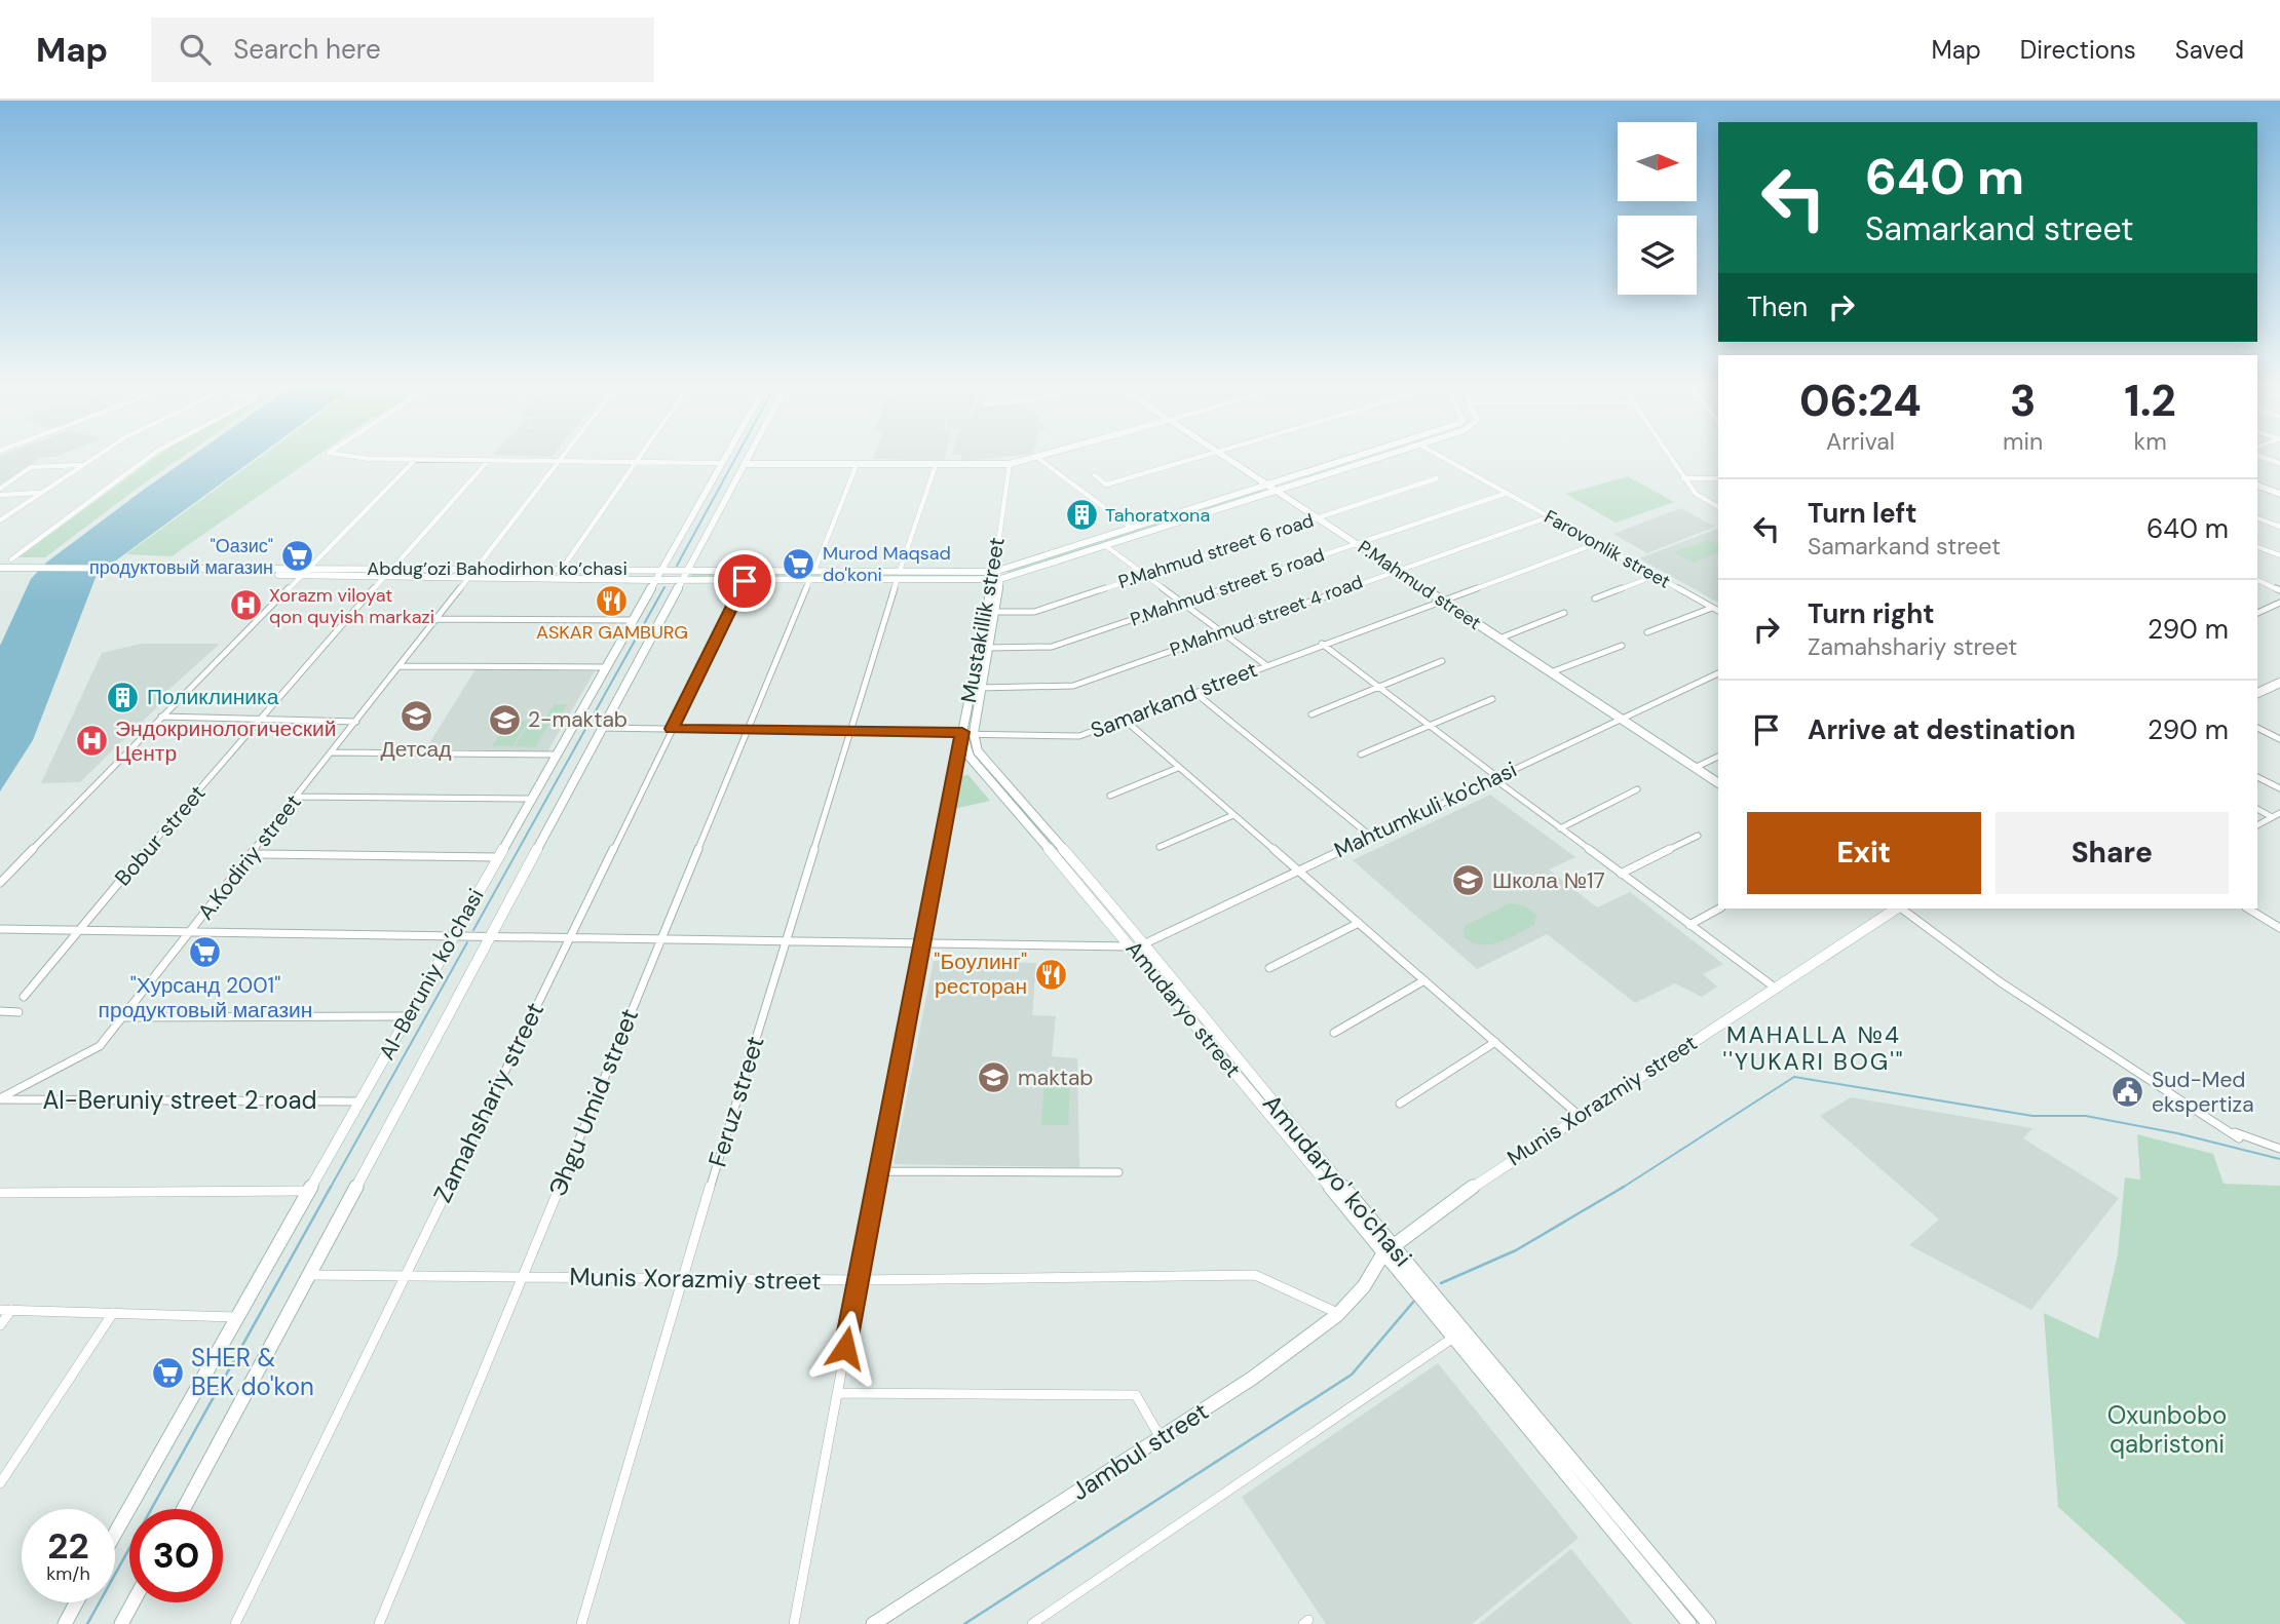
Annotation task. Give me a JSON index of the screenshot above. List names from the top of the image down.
{
  "streets": {
    "main road": [
      "Abdug’ozi Bahodirhon ko’chasi",
      "P.Mahmud street",
      "Mustakillik street",
      "Al-Beruniy ko’chasi",
      "Amudaryo street",
      "Munis Xorazmiy street",
      "Amudaryo' ko'chasi",
      "Jambul street"
    ],
    "street": [
      "Farovonlik street",
      "P.Mahmud street 6 road",
      "P.Mahmud street 5 road",
      "P.Mahmud street 4 road",
      "Samarkand street",
      "Mahtumkuli ko'chasi",
      "Bobur street",
      "A.Kodiriy street",
      "Al-Beruniy street 2 road",
      "Feruz street",
      "Zamahshariy street",
      "Эhgu Umid street"
    ]
  },
  "crossings": [
    ["Farovonlik street", "P.Mahmud street 5 road"],
    ["Farovonlik street", "P.Mahmud street 4 road"],
    ["Farovonlik street", "Samarkand street"],
    ["P.Mahmud street 6 road", "P.Mahmud street"],
    ["P.Mahmud street 6 road", "Mustakillik street"],
    ["Abdug’ozi Bahodirhon ko’chasi", "P.Mahmud street"],
    ["Abdug’ozi Bahodirhon ko’chasi", "Mustakillik street"],
    ["Abdug’ozi Bahodirhon ko’chasi", "Bobur street"],
    ["Abdug’ozi Bahodirhon ko’chasi", "A.Kodiriy street"],
    ["Abdug’ozi Bahodirhon ko’chasi", "Al-Beruniy ko’chasi"],
    ["Abdug’ozi Bahodirhon ko’chasi", "Feruz street"],
    ["Abdug’ozi Bahodirhon ko’chasi", "Zamahshariy street"],
    ["Abdug’ozi Bahodirhon ko’chasi", "Эhgu Umid street"],
    ["P.Mahmud street", "P.Mahmud street 5 road"],
    ["P.Mahmud street", "P.Mahmud street 4 road"],
    ["P.Mahmud street", "Samarkand street"],
    ["P.Mahmud street", "Mahtumkuli ko'chasi"],
    ["P.Mahmud street 5 road", "Mustakillik street"],
    ["P.Mahmud street 4 road", "Mustakillik street"],
    ["Mustakillik street", "Samarkand street"],
    ["Mustakillik street", "Amudaryo street"],
    ["Mustakillik street", "Munis Xorazmiy street"],
    ["Mustakillik street", "Amudaryo' ko'chasi"],
    ["Samarkand street", "Al-Beruniy ko’chasi"],
    ["Samarkand street", "Amudaryo street"],
    ["Samarkand street", "Feruz street"],
    ["Samarkand street", "Zamahshariy street"],
    ["Samarkand street", "Эhgu Umid street"],
    ["Samarkand street", "Amudaryo' ko'chasi"],
    ["Mahtumkuli ko'chasi", "Amudaryo street"],
    ["Mahtumkuli ko'chasi", "Amudaryo' ko'chasi"],
    ["A.Kodiriy street", "Al-Beruniy street 2 road"],
    ["Al-Beruniy ko’chasi", "Al-Beruniy street 2 road"],
    ["Al-Beruniy ko’chasi", "Munis Xorazmiy street"],
    ["Amudaryo street", "Munis Xorazmiy street"],
    ["Amudaryo street", "Amudaryo' ko'chasi"],
    ["Amudaryo street", "Jambul street"],
    ["Munis Xorazmiy street", "Feruz street"],
    ["Munis Xorazmiy street", "Zamahshariy street"],
    ["Munis Xorazmiy street", "Эhgu Umid street"],
    ["Munis Xorazmiy street", "Amudaryo' ko'chasi"],
    ["Munis Xorazmiy street", "Jambul street"],
    ["Amudaryo' ko'chasi", "Jambul street"]
  ],
  "districts": ["MAHALLA №4 ''YUKARI BOG'\""],
  "parks": ["Oxunbobo qabristoni"],
  "places": {
    "building": ["Tahoratxona", "Поликлиника"],
    "supermarket": [
      "\"Оазис\" продуктовый магазин",
      "Murod Maqsad do'koni",
      "\"Хурсанд 2001\" продуктовый магазин",
      "SHER & BEK do'kon"
    ],
    "restaurant": ["ASKAR GAMBURG", "\"Боулинг\" ресторан"],
    "hospital": ["Xorazm viloyat qon quyish markazi", "Эндокринологический Центр"],
    "school or university": [
      "Детсад",
      "2-maktab",
      "Школа №17",
      "maktab"
    ],
    "public building": ["Sud-Med ekspertiza"]
  },
  "north": "right",
  "page": {
    "header": "Map",
    "search": "Search here",
    "nav": ["Map", "Directions", "Saved"],
    "turn": ["640 m", "Samarkand street"],
    "then": "Then",
    "eta": [
      "06:24",
      "Arrival",
      "3",
      "min",
      "1.2",
      "km"
    ],
    "list": [
      {
        "name": "Turn left",
        "note": "Samarkand street",
        "value": "640 m"
      },
      {
        "name": "Turn right",
        "note": "Zamahshariy street",
        "value": "290 m"
      },
      {
        "name": "Arrive at destination",
        "value": "290 m"
      }
    ],
    "buttons": ["Exit", "Share"],
    "speed": "22 km/h",
    "limit": "30"
  }
}
